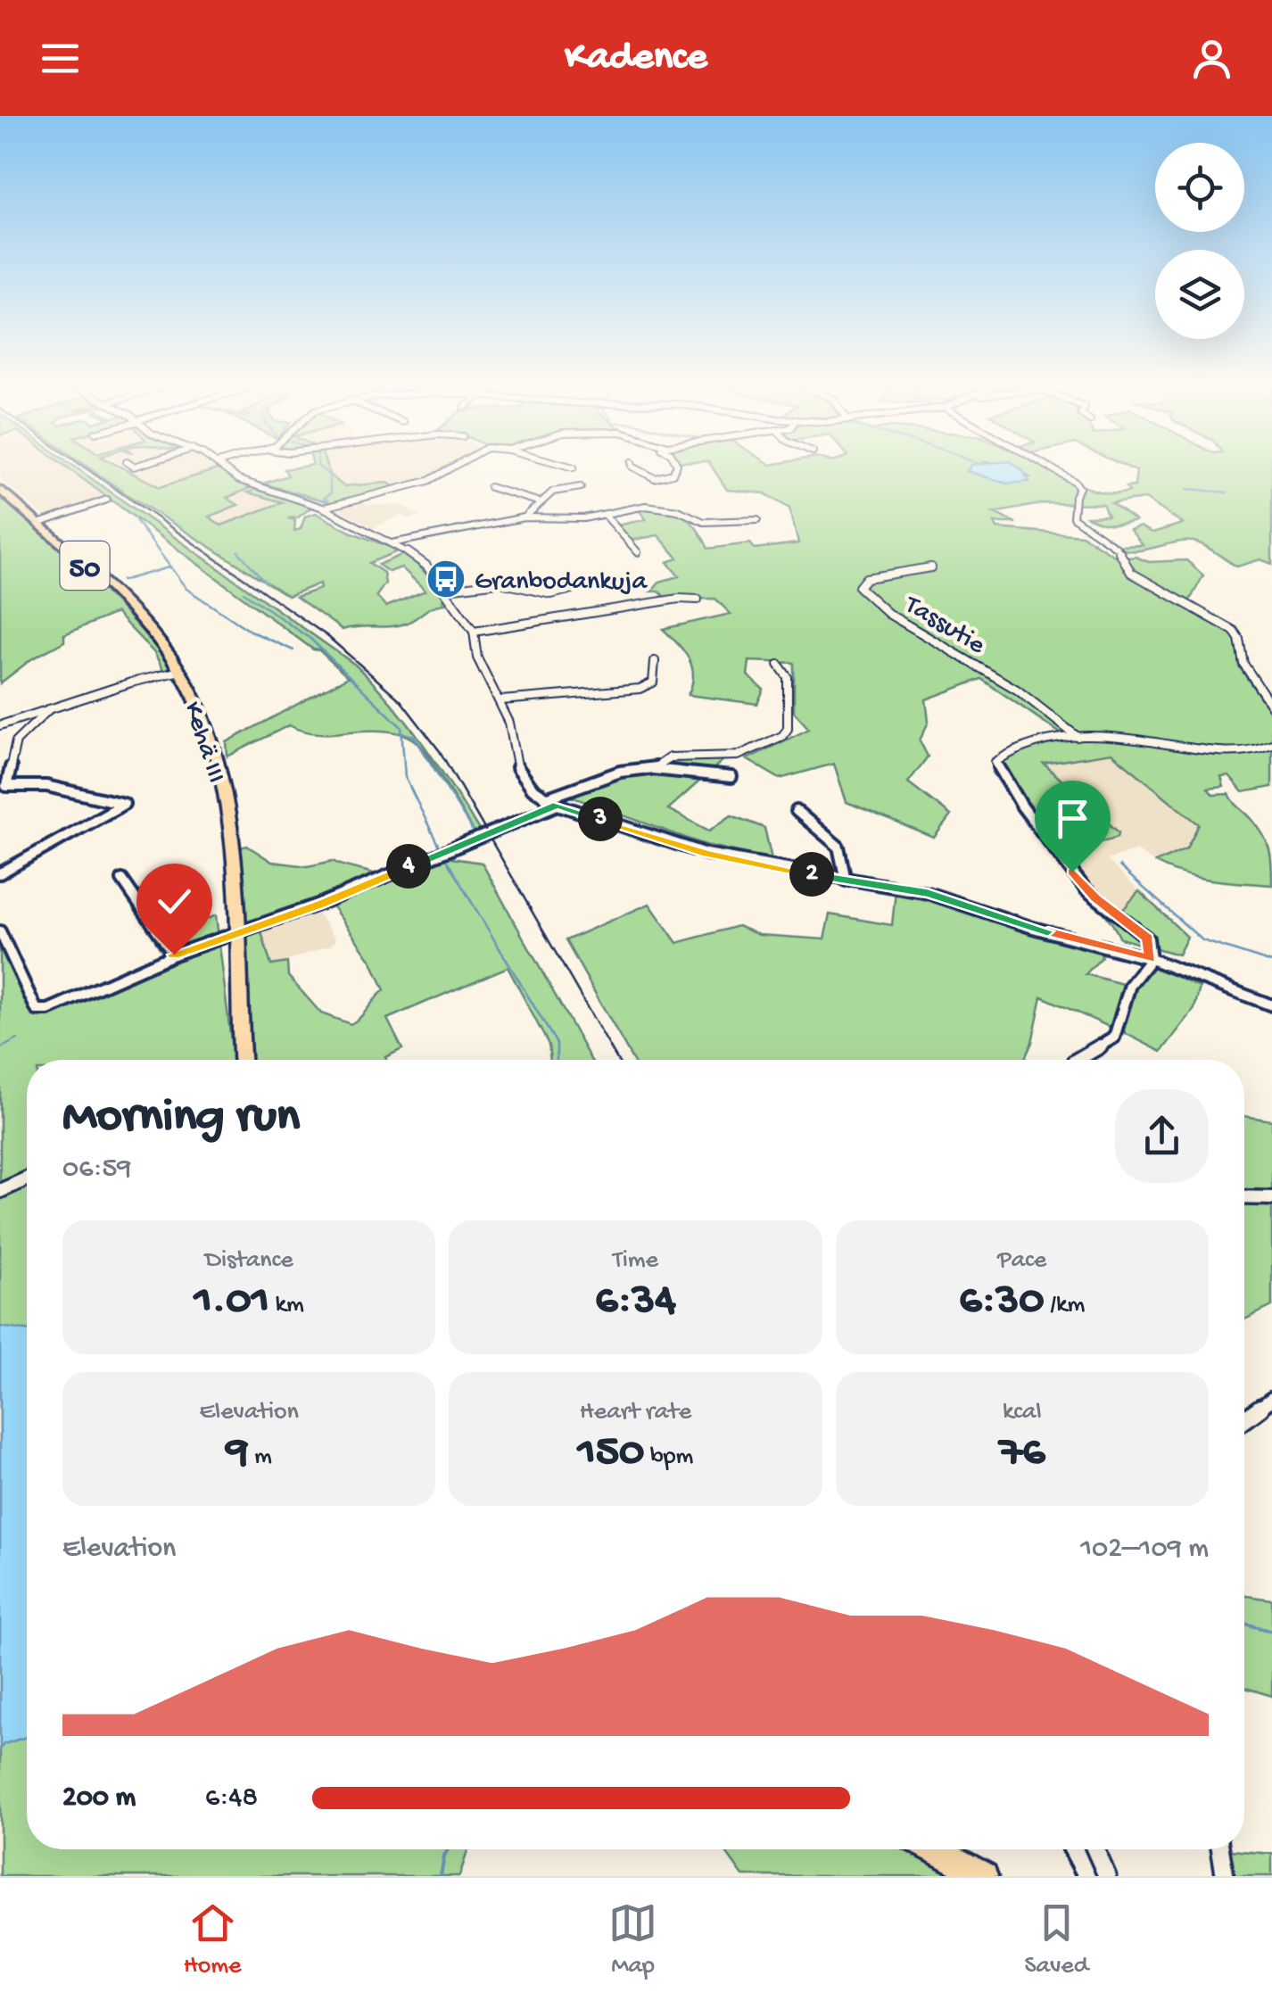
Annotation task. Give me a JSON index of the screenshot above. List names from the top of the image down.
{
  "streets": {
    "highway": ["50", "Kehä III"],
    "street": ["Tassutie"]
  },
  "places": {
    "bus stop": ["Granbodankuja"]
  },
  "page": {
    "header": "Kadence",
    "pins": ["3", "4", "2"],
    "heading": ["Morning run", "06:59"],
    "stats": [
      ["Distance", "1.01 km"],
      ["Time", "6:34"],
      ["Pace", "6:30 /km"],
      ["Elevation", "9 m"],
      ["Heart rate", "150 bpm"],
      ["kcal", "76"]
    ],
    "chart": ["Elevation", "102–109 m"],
    "list": [
      {
        "name": "200 m",
        "note": "6:48"
      }
    ],
    "tabs": ["Home", "Map", "Saved"]
  }
}
